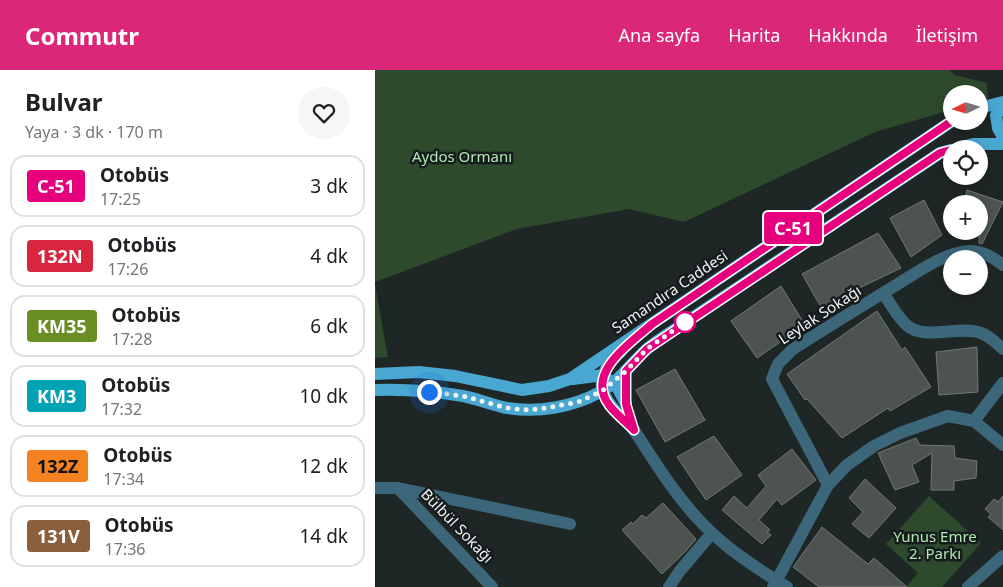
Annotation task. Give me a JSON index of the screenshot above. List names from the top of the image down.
{
  "streets": {
    "main road": ["Samandıra Caddesi"],
    "street": ["Leylak Sokağı", "Bülbül Sokağı"]
  },
  "parks": ["Aydos Ormanı", "Yunus Emre 2. Parkı"],
  "lines": ["bus line C-51"],
  "north": "left",
  "page": {
    "header": "Commutr",
    "nav": [
      "Ana sayfa",
      "Harita",
      "Hakkında",
      "İletişim"
    ],
    "heading": ["Bulvar", "Yaya · 3 dk · 170 m"],
    "on_map": "C-51",
    "map_buttons": ["+", "−"],
    "list": [
      {
        "mark": "C-51",
        "name": "Otobüs",
        "note": "17:25",
        "value": "3 dk"
      },
      {
        "mark": "132N",
        "name": "Otobüs",
        "note": "17:26",
        "value": "4 dk"
      },
      {
        "mark": "KM35",
        "name": "Otobüs",
        "note": "17:28",
        "value": "6 dk"
      },
      {
        "mark": "KM3",
        "name": "Otobüs",
        "note": "17:32",
        "value": "10 dk"
      },
      {
        "mark": "132Z",
        "name": "Otobüs",
        "note": "17:34",
        "value": "12 dk"
      },
      {
        "mark": "131V",
        "name": "Otobüs",
        "note": "17:36",
        "value": "14 dk"
      }
    ]
  }
}
